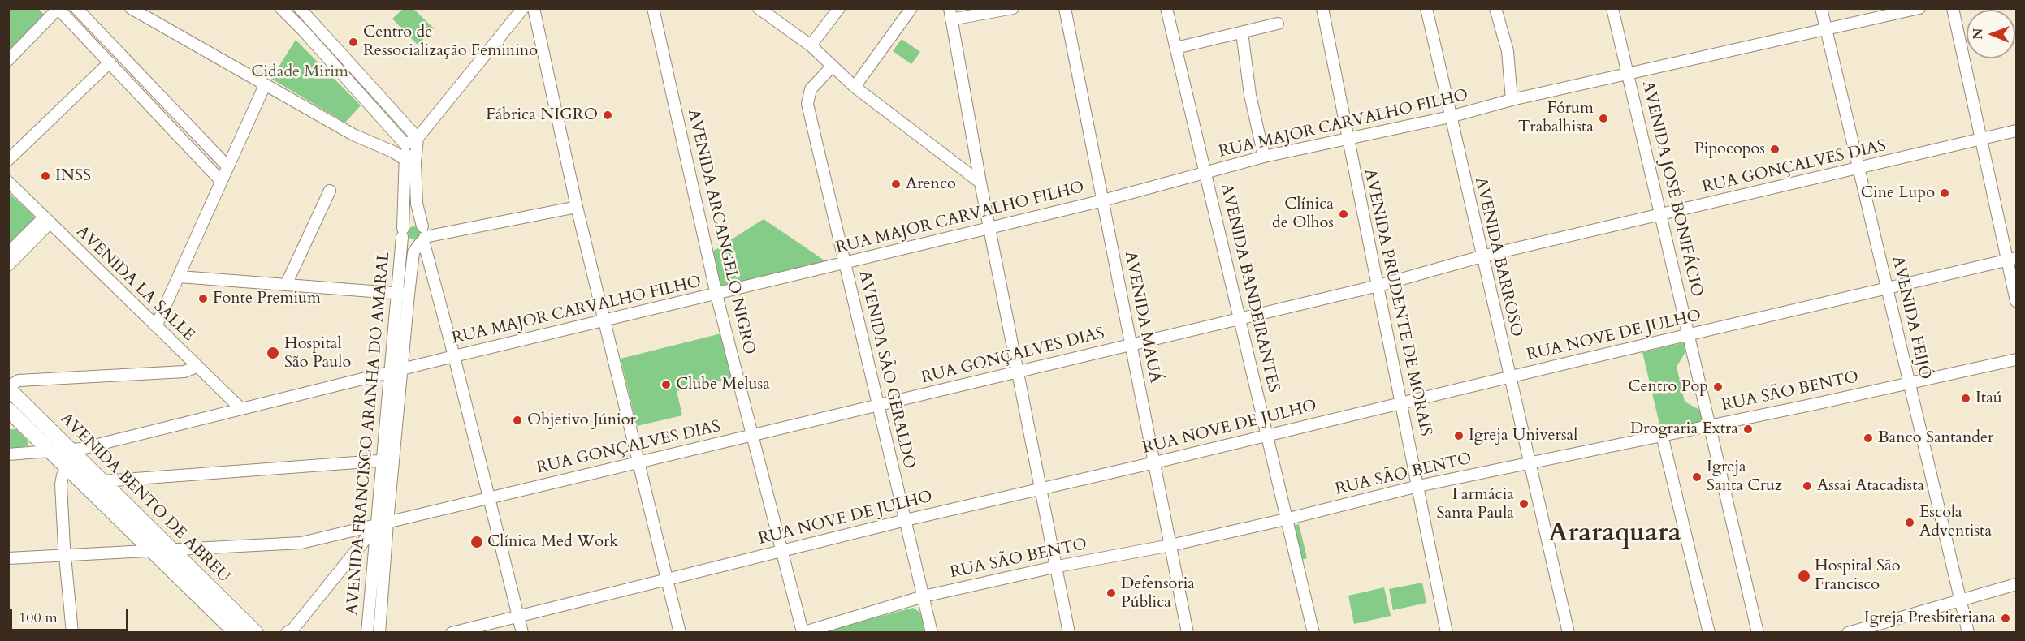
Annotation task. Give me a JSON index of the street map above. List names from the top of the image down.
{
  "streets": {
    "main road": ["AVENIDA BENTO DE ABREU"],
    "street": [
      "RUA MAJOR CARVALHO FILHO",
      "RUA GONÇALVES DIAS",
      "AVENIDA JOSÉ BONIFÁCIO",
      "AVENIDA ARCANGELO NIGRO",
      "AVENIDA BARROSO",
      "AVENIDA LA SALLE",
      "AVENIDA BANDEIRANTES",
      "AVENIDA PRUDENTE DE MORAIS",
      "AVENIDA MAUÁ",
      "AVENIDA FEIJÓ",
      "RUA NOVE DE JULHO",
      "AVENIDA SÃO GERALDO",
      "RUA SÃO BENTO",
      "AVENIDA FRANCISCO ARANHA DO AMARAL"
    ]
  },
  "crossings": [
    ["RUA MAJOR CARVALHO FILHO", "AVENIDA JOSÉ BONIFÁCIO"],
    ["RUA MAJOR CARVALHO FILHO", "AVENIDA ARCANGELO NIGRO"],
    ["RUA MAJOR CARVALHO FILHO", "AVENIDA BARROSO"],
    ["RUA MAJOR CARVALHO FILHO", "AVENIDA LA SALLE"],
    ["RUA MAJOR CARVALHO FILHO", "AVENIDA BANDEIRANTES"],
    ["RUA MAJOR CARVALHO FILHO", "AVENIDA PRUDENTE DE MORAIS"],
    ["RUA MAJOR CARVALHO FILHO", "AVENIDA MAUÁ"],
    ["RUA MAJOR CARVALHO FILHO", "AVENIDA FEIJÓ"],
    ["RUA MAJOR CARVALHO FILHO", "AVENIDA SÃO GERALDO"],
    ["RUA MAJOR CARVALHO FILHO", "AVENIDA FRANCISCO ARANHA DO AMARAL"],
    ["RUA MAJOR CARVALHO FILHO", "AVENIDA BENTO DE ABREU"],
    ["RUA GONÇALVES DIAS", "AVENIDA JOSÉ BONIFÁCIO"],
    ["RUA GONÇALVES DIAS", "AVENIDA ARCANGELO NIGRO"],
    ["RUA GONÇALVES DIAS", "AVENIDA BARROSO"],
    ["RUA GONÇALVES DIAS", "AVENIDA BANDEIRANTES"],
    ["RUA GONÇALVES DIAS", "AVENIDA PRUDENTE DE MORAIS"],
    ["RUA GONÇALVES DIAS", "AVENIDA MAUÁ"],
    ["RUA GONÇALVES DIAS", "AVENIDA FEIJÓ"],
    ["RUA GONÇALVES DIAS", "AVENIDA SÃO GERALDO"],
    ["RUA GONÇALVES DIAS", "AVENIDA FRANCISCO ARANHA DO AMARAL"],
    ["RUA GONÇALVES DIAS", "AVENIDA BENTO DE ABREU"],
    ["AVENIDA JOSÉ BONIFÁCIO", "RUA NOVE DE JULHO"],
    ["AVENIDA JOSÉ BONIFÁCIO", "RUA SÃO BENTO"],
    ["AVENIDA ARCANGELO NIGRO", "RUA NOVE DE JULHO"],
    ["AVENIDA ARCANGELO NIGRO", "RUA SÃO BENTO"],
    ["AVENIDA BARROSO", "RUA NOVE DE JULHO"],
    ["AVENIDA BARROSO", "RUA SÃO BENTO"],
    ["AVENIDA BANDEIRANTES", "RUA NOVE DE JULHO"],
    ["AVENIDA BANDEIRANTES", "RUA SÃO BENTO"],
    ["AVENIDA PRUDENTE DE MORAIS", "RUA NOVE DE JULHO"],
    ["AVENIDA PRUDENTE DE MORAIS", "RUA SÃO BENTO"],
    ["AVENIDA MAUÁ", "RUA NOVE DE JULHO"],
    ["AVENIDA MAUÁ", "RUA SÃO BENTO"],
    ["AVENIDA FEIJÓ", "RUA NOVE DE JULHO"],
    ["AVENIDA FEIJÓ", "RUA SÃO BENTO"],
    ["RUA NOVE DE JULHO", "AVENIDA SÃO GERALDO"],
    ["AVENIDA SÃO GERALDO", "RUA SÃO BENTO"]
  ],
  "districts": ["Araraquara"],
  "parks": ["Cidade Mirim"],
  "places": [
    "Centro de Ressocialização Feminino",
    "Fábrica NIGRO",
    "Fórum Trabalhista",
    "Pipocopos",
    "INSS",
    "Arenco",
    "Cine Lupo",
    "Clínica de Olhos",
    "Fonte Premium",
    "Hospital São Paulo",
    "Clube Melusa",
    "Centro Pop",
    "Itaú",
    "Objetivo Júnior",
    "Drograria Extra",
    "Igreja Universal",
    "Banco Santander",
    "Igreja Santa Cruz",
    "Assaí Atacadista",
    "Farmácia Santa Paula",
    "Escola Adventista",
    "Clínica Med Work",
    "Hospital São Francisco",
    "Defensoria Pública",
    "Igreja Presbiteriana"
  ],
  "scale_bar": "100 m",
  "north": "left"
}
